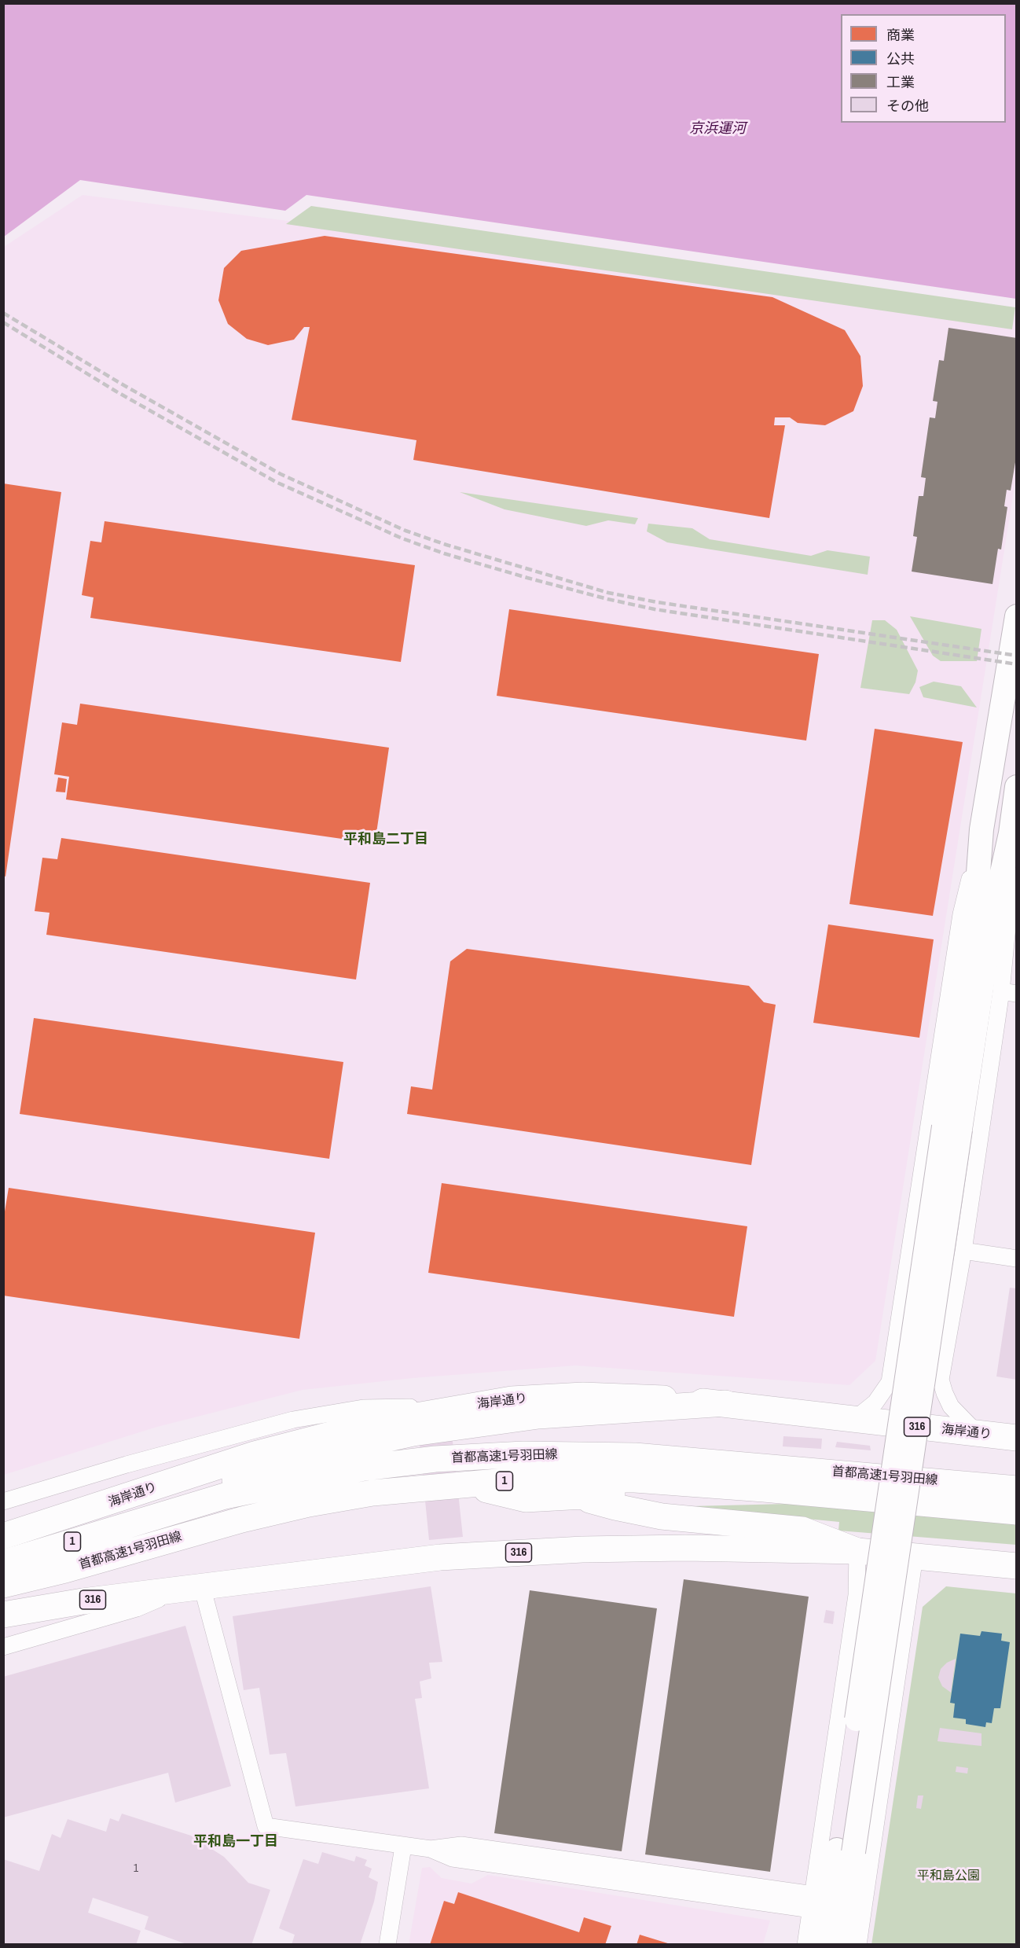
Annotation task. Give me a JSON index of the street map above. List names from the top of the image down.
{
  "streets": {
    "main road": [
      "海岸通り",
      "316",
      "首都高速1号羽田線",
      "1"
    ]
  },
  "crossings": [
    ["海岸通り", "1"],
    ["首都高速1号羽田線", "1"]
  ],
  "districts": ["平和島二丁目", "平和島一丁目"],
  "water": ["京浜運河"],
  "parks": ["平和島公園"],
  "house_numbers": ["1"],
  "legend": [
    "商業",
    "公共",
    "工業",
    "その他"
  ]
}
